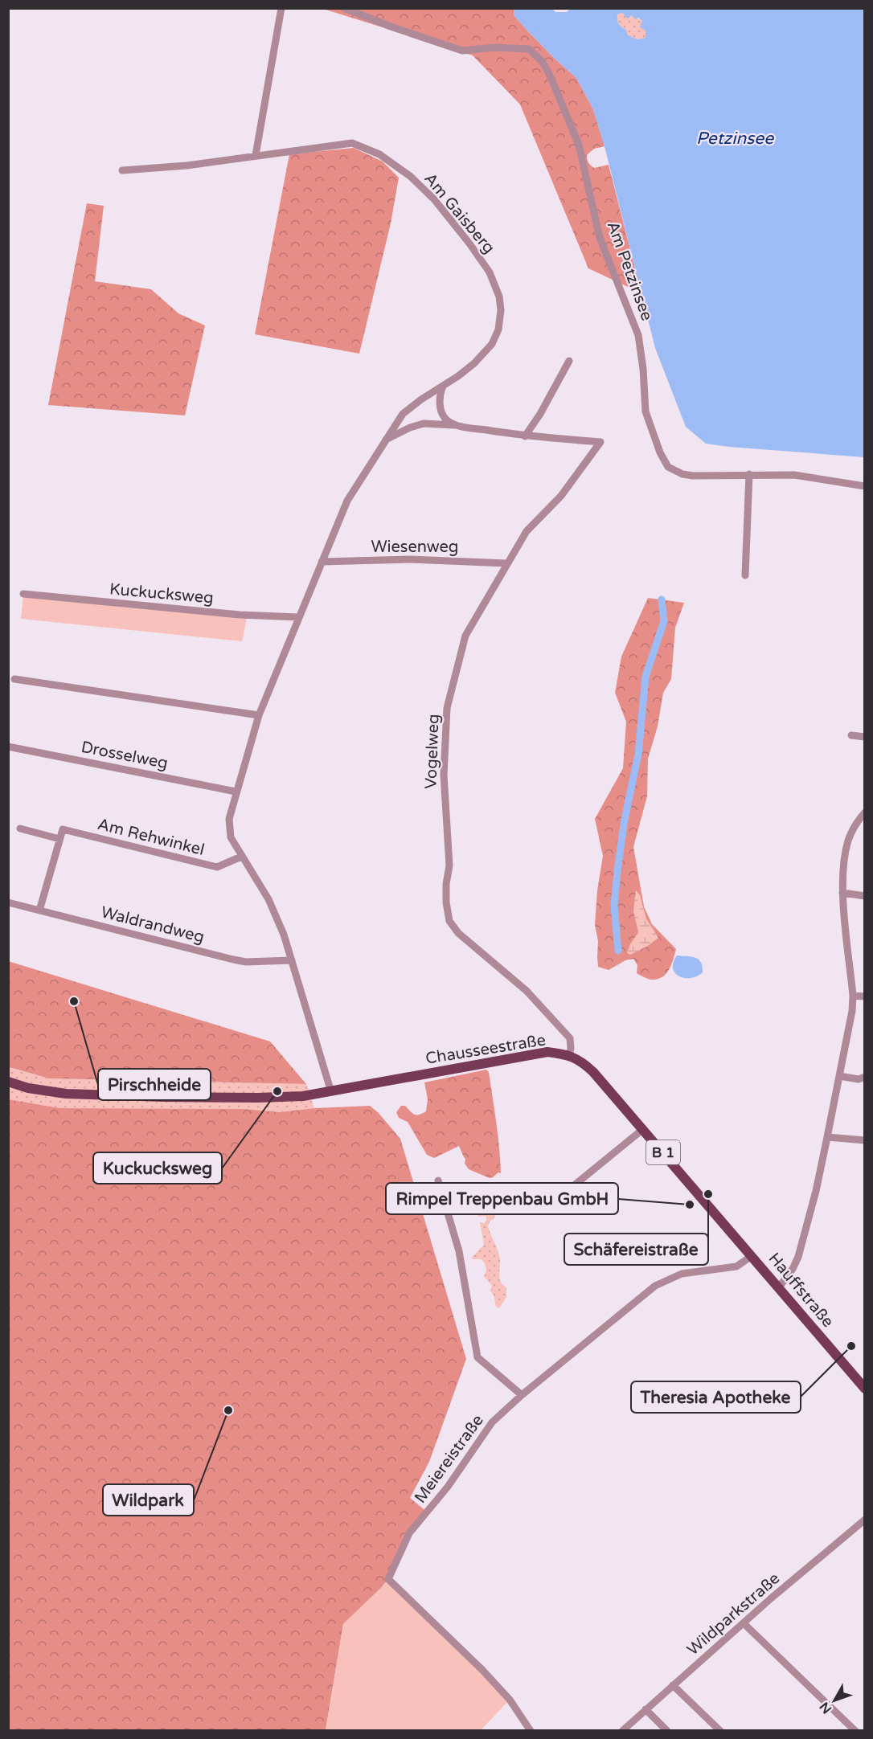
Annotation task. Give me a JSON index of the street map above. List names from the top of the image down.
{
  "streets": {
    "main road": ["Chausseestraße", "B 1", "Hauffstraße"],
    "street": [
      "Am Gaisberg",
      "Am Petzinsee",
      "Wiesenweg",
      "Kuckucksweg",
      "Vogelweg",
      "Drosselweg",
      "Am Rehwinkel",
      "Waldrandweg",
      "Meiereistraße",
      "Wildparkstraße"
    ]
  },
  "crossings": [
    ["Wiesenweg", "Vogelweg"],
    ["Vogelweg", "Chausseestraße"],
    ["Chausseestraße", "B 1"],
    ["Chausseestraße", "Hauffstraße"],
    ["Chausseestraße", "Meiereistraße"],
    ["Hauffstraße", "Meiereistraße"]
  ],
  "water": ["Petzinsee"],
  "places": [
    "Pirschheide",
    "Kuckucksweg",
    "Schäfereistraße",
    "Rimpel Treppenbau GmbH",
    "Theresia Apotheke",
    "Wildpark"
  ],
  "north": "bottom left"
}
